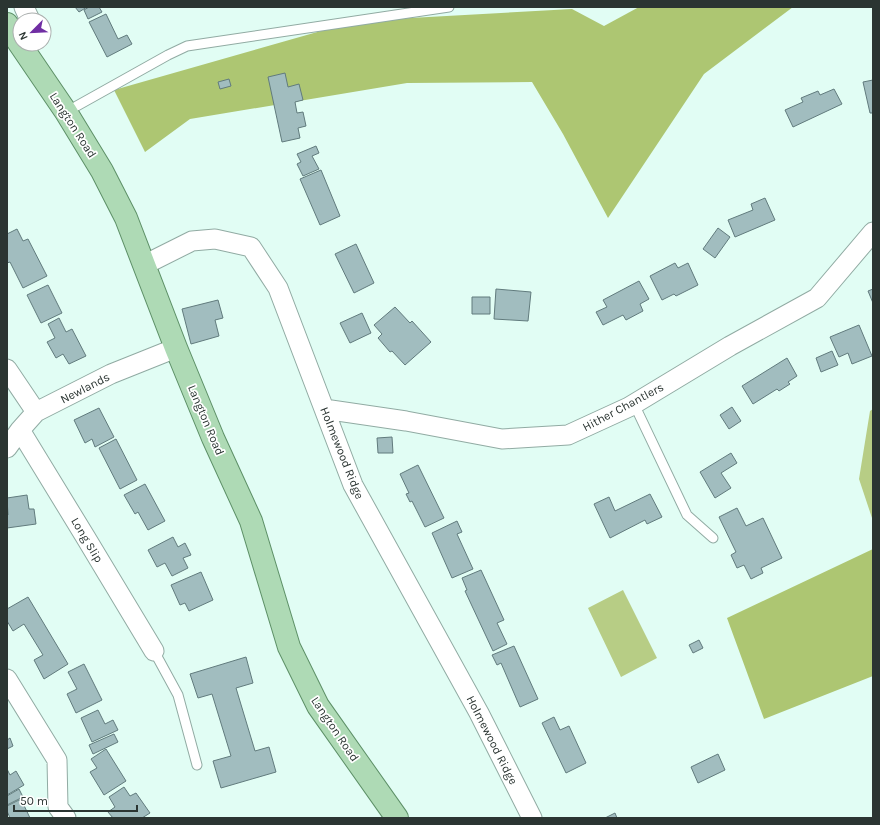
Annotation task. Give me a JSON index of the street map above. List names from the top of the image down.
{
  "streets": {
    "main road": ["Langton Road"],
    "street": [
      "Newlands",
      "Hither Chantlers",
      "Holmewood Ridge",
      "Long Slip"
    ]
  },
  "crossings": [
    ["Langton Road", "Newlands"],
    ["Langton Road", "Holmewood Ridge"],
    ["Newlands", "Long Slip"],
    ["Hither Chantlers", "Holmewood Ridge"]
  ],
  "scale_bar": "50 m",
  "north": "bottom left"
}
